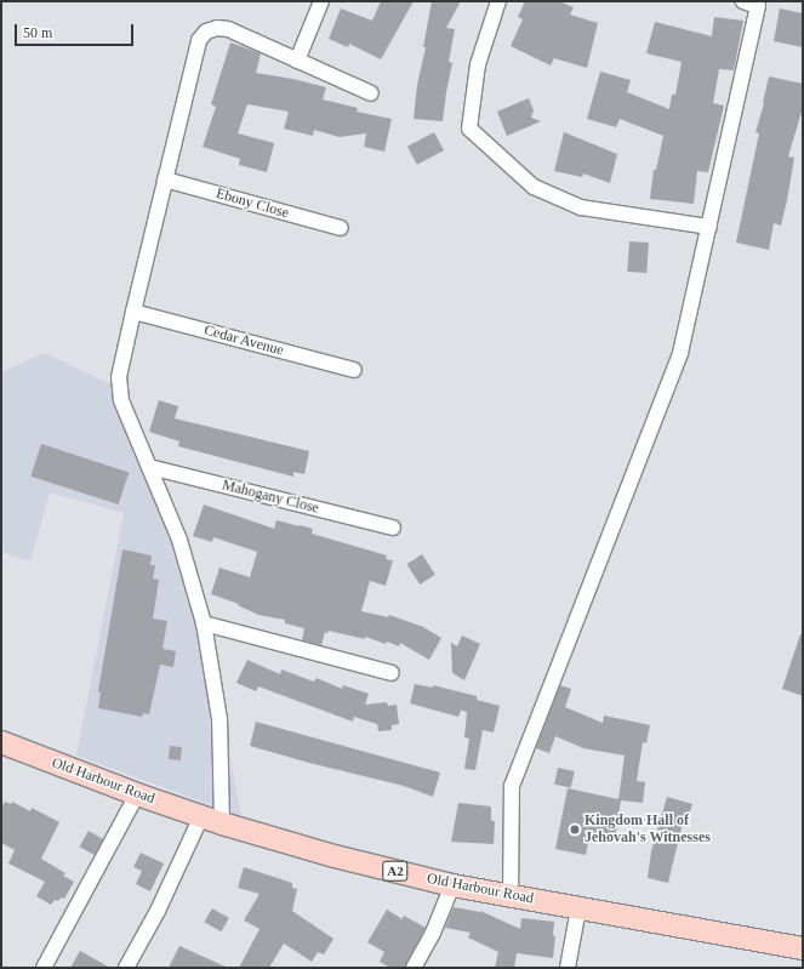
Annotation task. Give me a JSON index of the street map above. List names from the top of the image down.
{
  "streets": {
    "main road": ["Old Harbour Road", "A2"],
    "street": ["Ebony Close", "Cedar Avenue", "Mahogany Close"]
  },
  "places": ["Kingdom Hall of Jehovah's Witnesses"],
  "scale_bar": "50 m"
}
